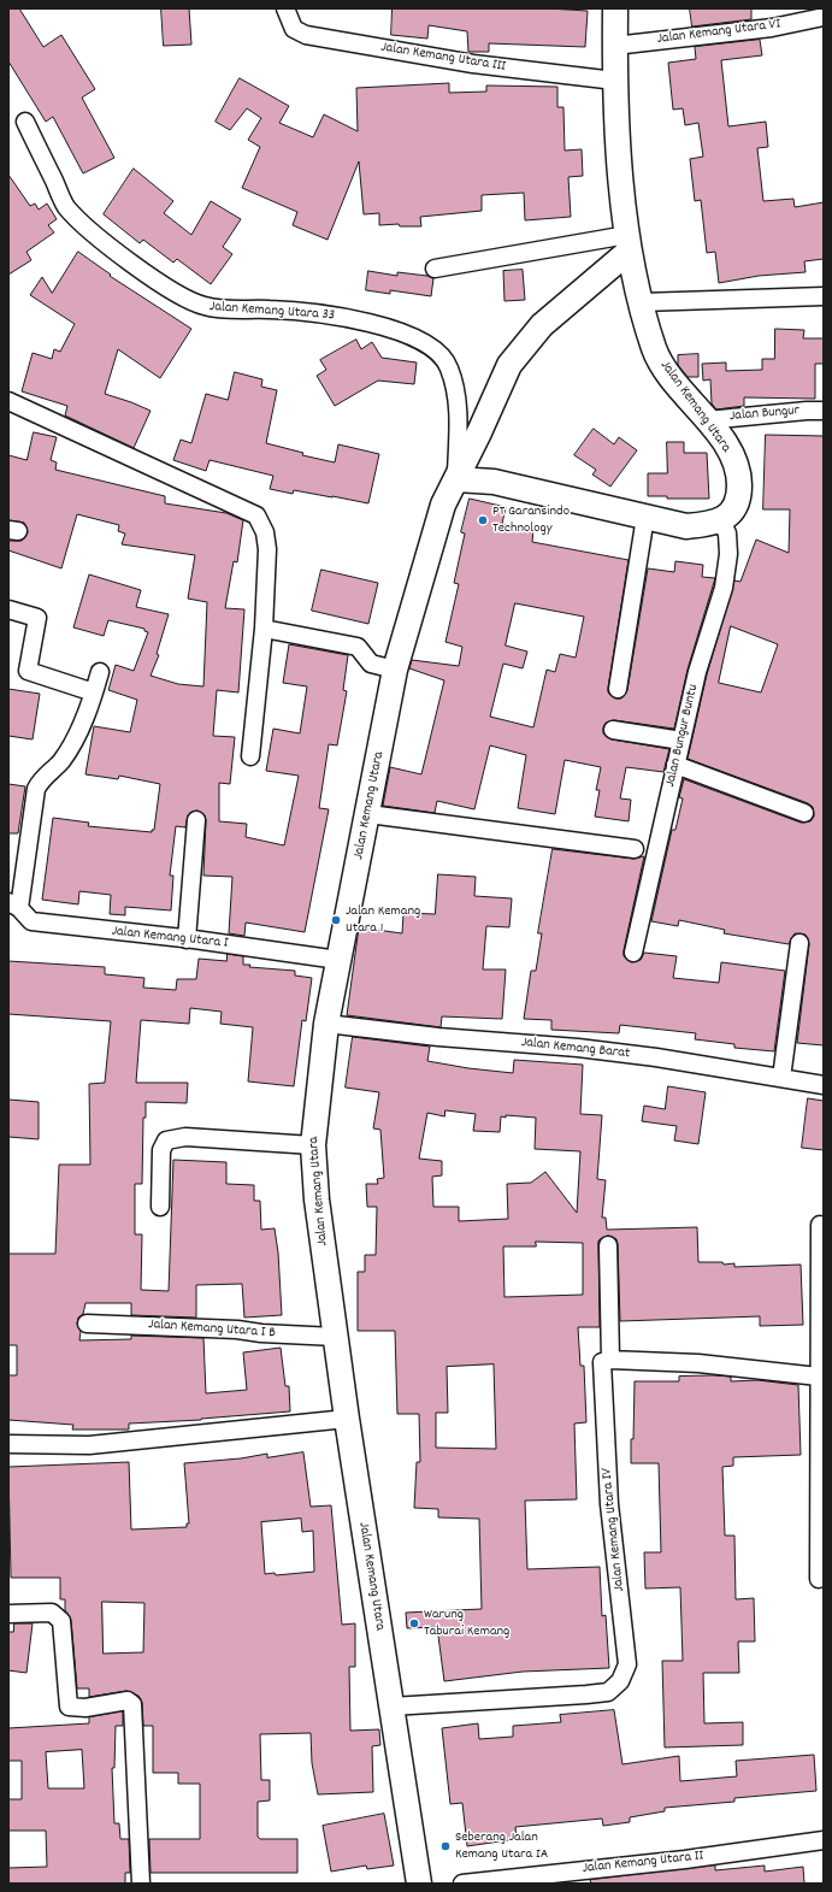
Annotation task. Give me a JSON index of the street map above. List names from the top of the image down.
{
  "streets": {
    "street": [
      "Jalan Kemang Utara VI",
      "Jalan Kemang Utara III",
      "Jalan Kemang Utara 33",
      "Jalan Kemang Utara",
      "Jalan Bungur",
      "Jalan Bungur Buntu",
      "Jalan Kemang Utara I",
      "Jalan Kemang Barat",
      "Jalan Kemang Utara I B",
      "Jalan Kemang Utara IV",
      "Jalan Kemang Utara II"
    ]
  },
  "crossings": [
    ["Jalan Kemang Utara VI", "Jalan Kemang Utara"],
    ["Jalan Kemang Utara III", "Jalan Kemang Utara"],
    ["Jalan Kemang Utara 33", "Jalan Kemang Utara"],
    ["Jalan Kemang Utara", "Jalan Bungur"],
    ["Jalan Kemang Utara", "Jalan Bungur Buntu"],
    ["Jalan Kemang Utara", "Jalan Kemang Utara I"],
    ["Jalan Kemang Utara", "Jalan Kemang Barat"],
    ["Jalan Kemang Utara", "Jalan Kemang Utara I B"],
    ["Jalan Kemang Utara", "Jalan Kemang Utara IV"]
  ],
  "places": [
    "PT Garansindo Technology",
    "Jalan Kemang Utara 1",
    "Warung Taburai Kemang",
    "Seberang Jalan Kemang Utara IA"
  ]
}
